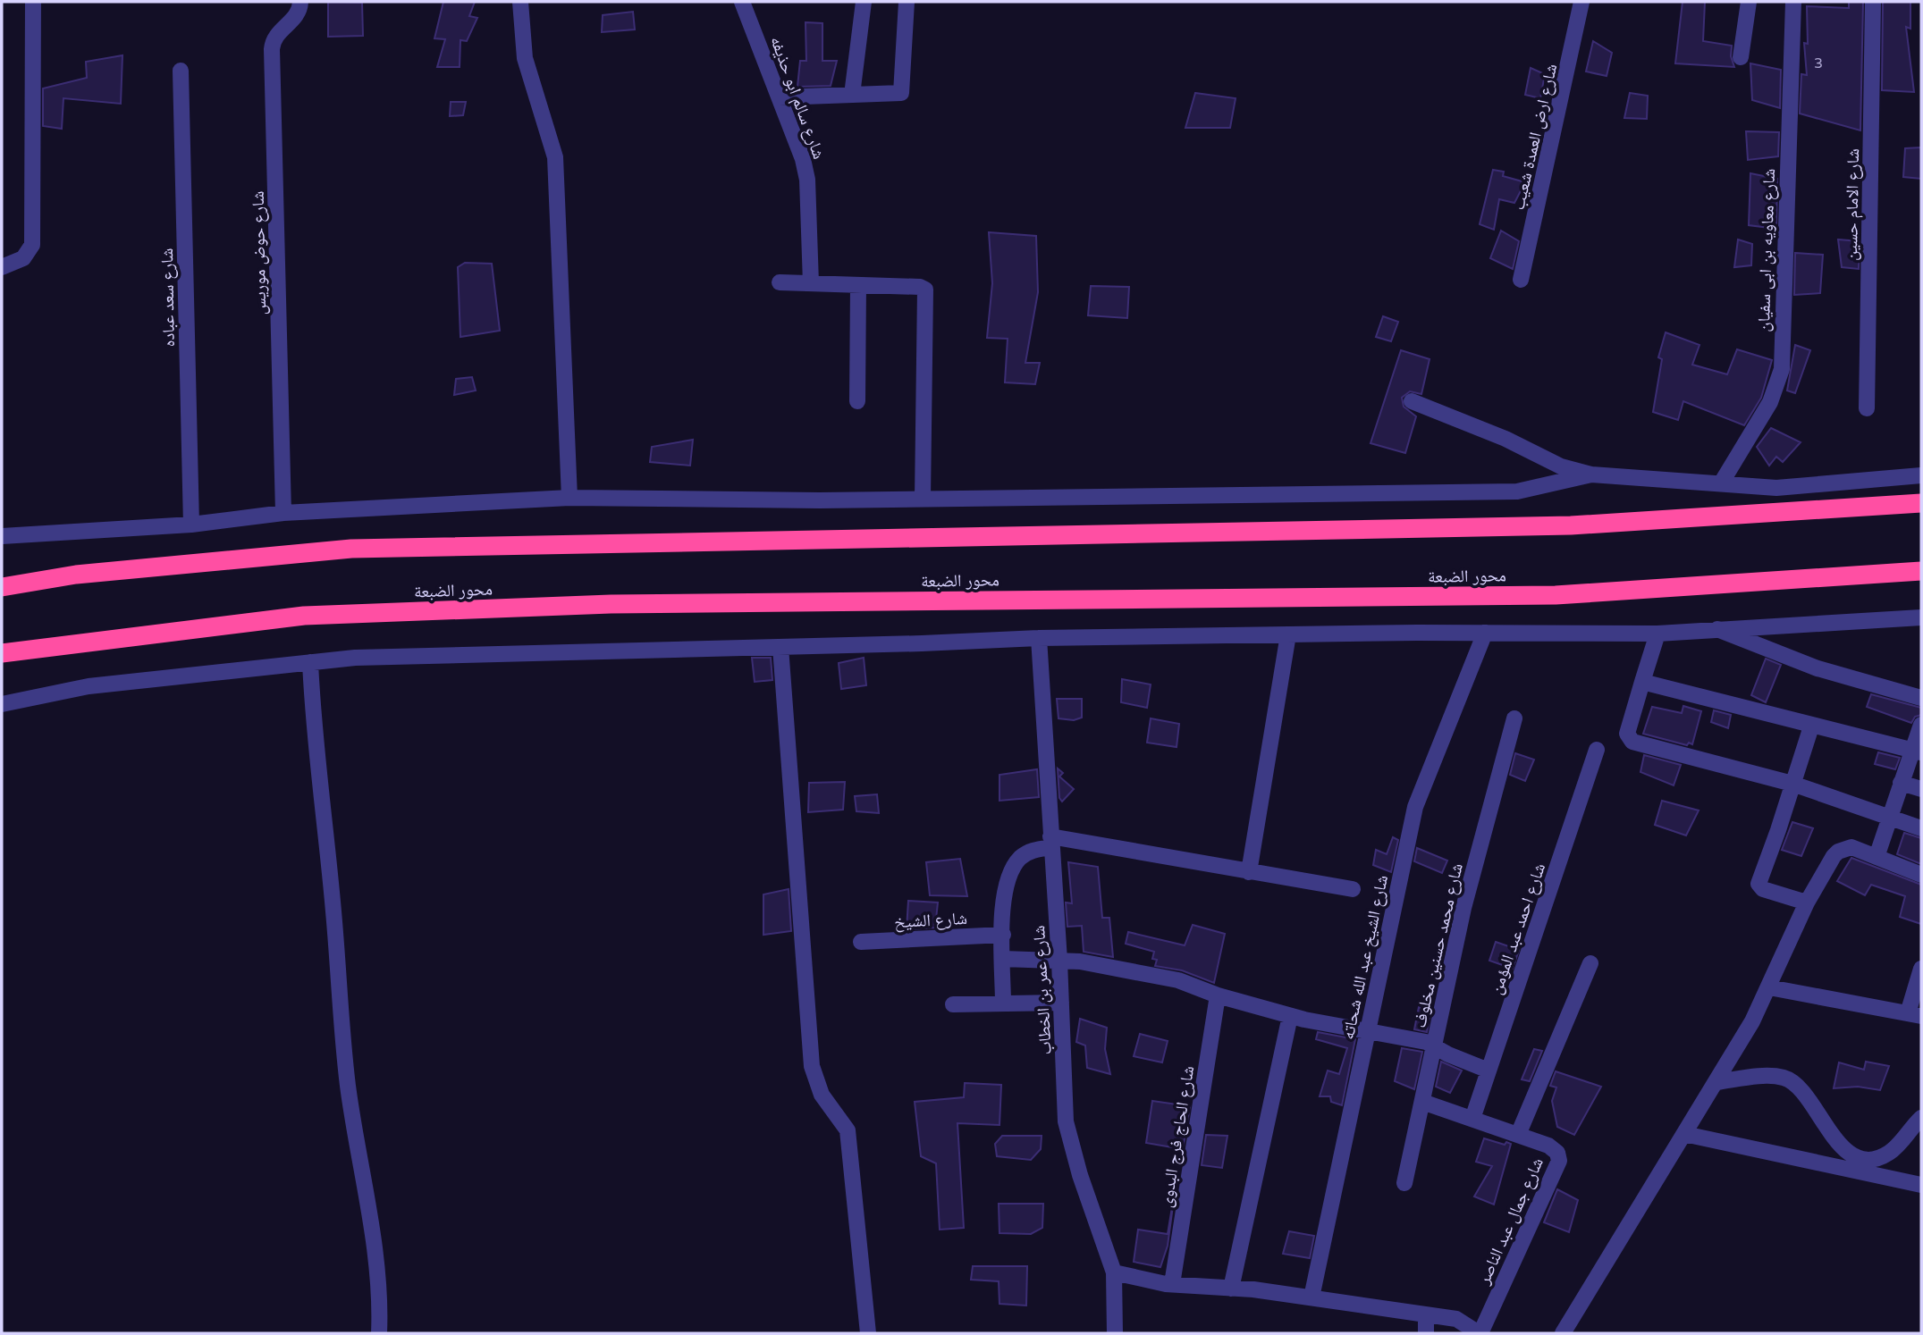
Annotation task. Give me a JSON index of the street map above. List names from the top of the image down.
{
  "streets": {
    "highway": ["محور الضبعة"],
    "street": [
      "شارع سالم ابو حذيفه",
      "شارع ارض العمدة شعيب",
      "شارع الامام حسين",
      "شارع معاويه بن ابى سفيان",
      "شارع حوض موريس",
      "شارع سعد عباده",
      "شارع الشيخ",
      "شارع احمد عبد المؤمن",
      "شارع محمد حسنين مخلوف",
      "شارع الشيخ عبد الله شحاته",
      "شارع عمر بن الخطاب",
      "شارع الحاج فرج البدوى",
      "شارع جمال عبد الناصر"
    ]
  },
  "crossings": [
    ["شارع احمد عبد المؤمن", "شارع جمال عبد الناصر"],
    ["شارع محمد حسنين مخلوف", "شارع جمال عبد الناصر"]
  ],
  "house_numbers": ["3"]
}
